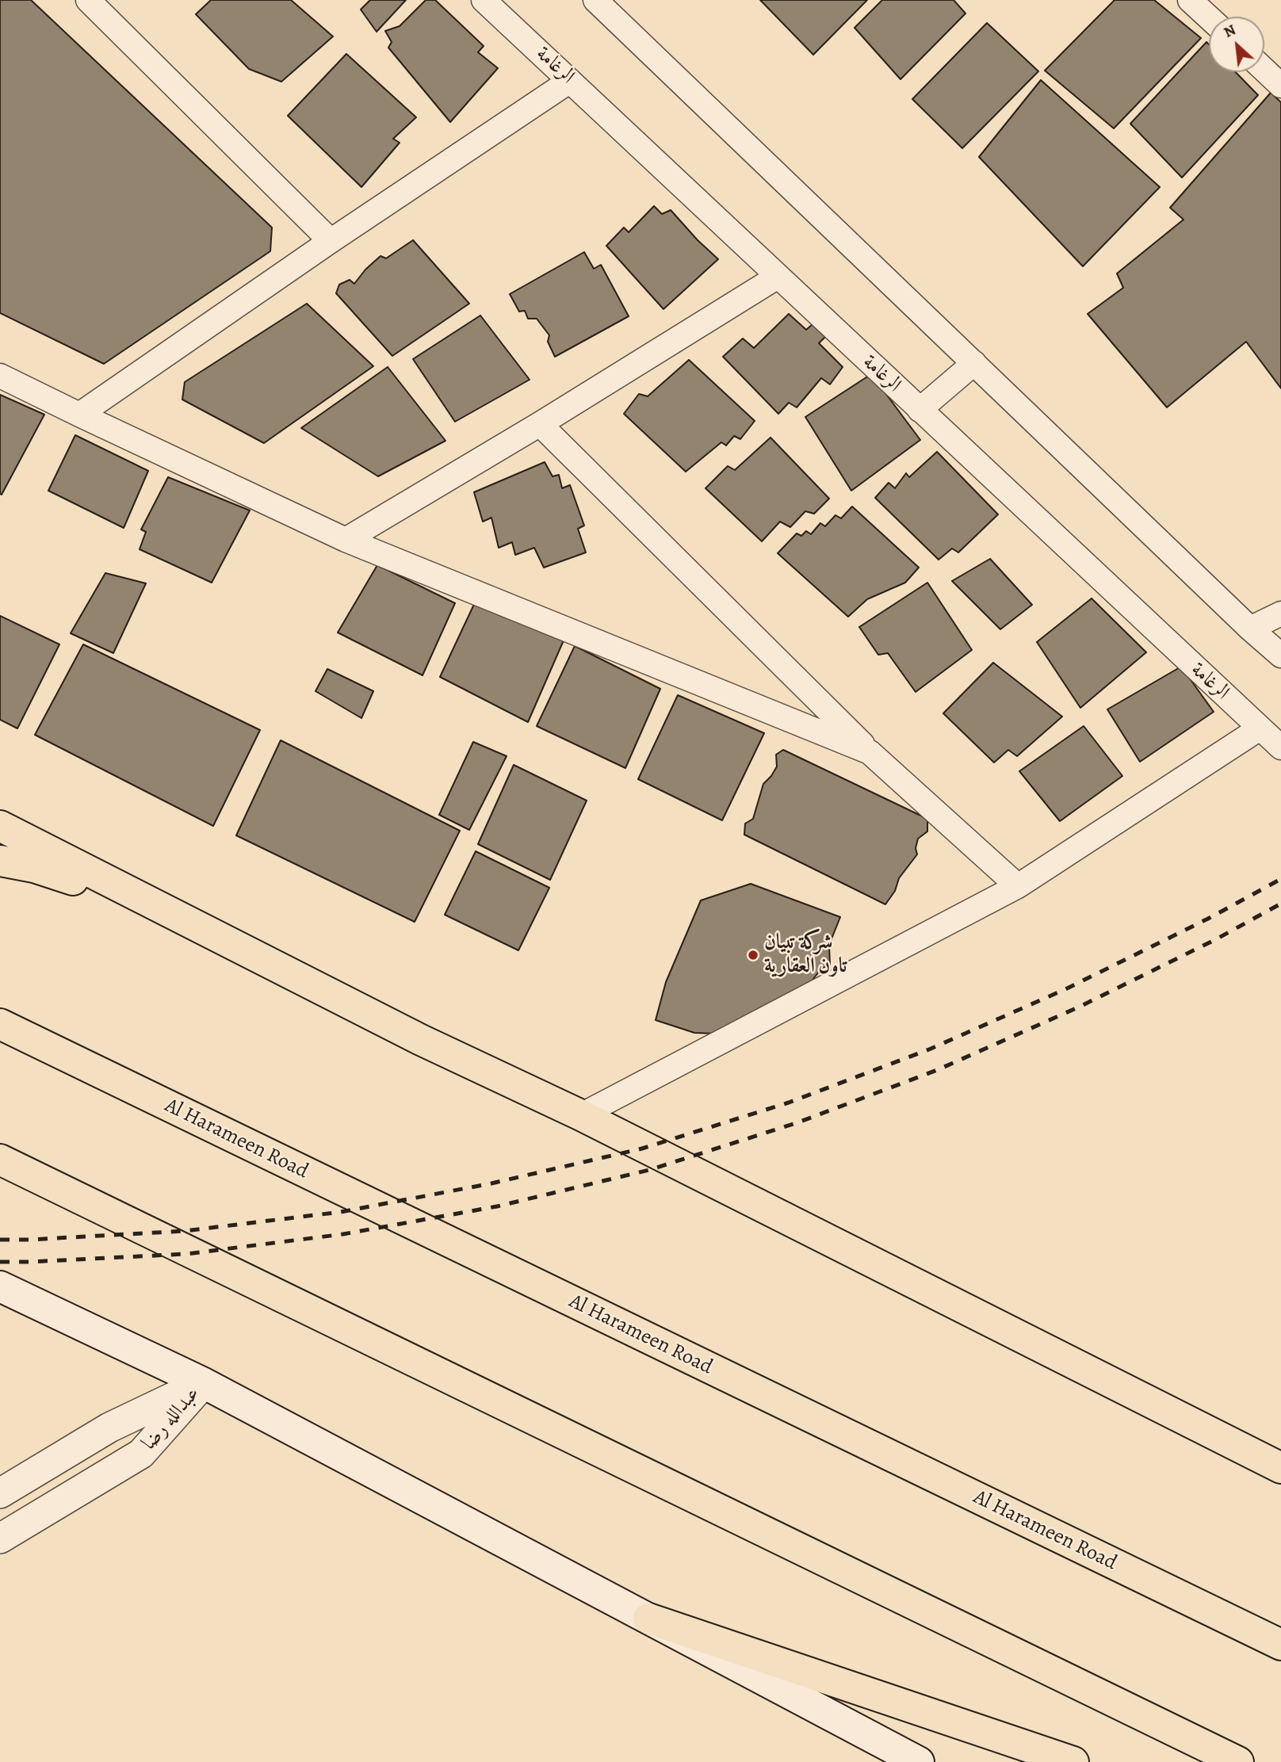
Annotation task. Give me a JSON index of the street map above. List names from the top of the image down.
{
  "streets": {
    "main road": ["Al Harameen Road"],
    "street": ["الرغامة", "عبدالله رضا"]
  },
  "places": ["شركة تبيان تاون العقارية"],
  "north": "top left"
}
